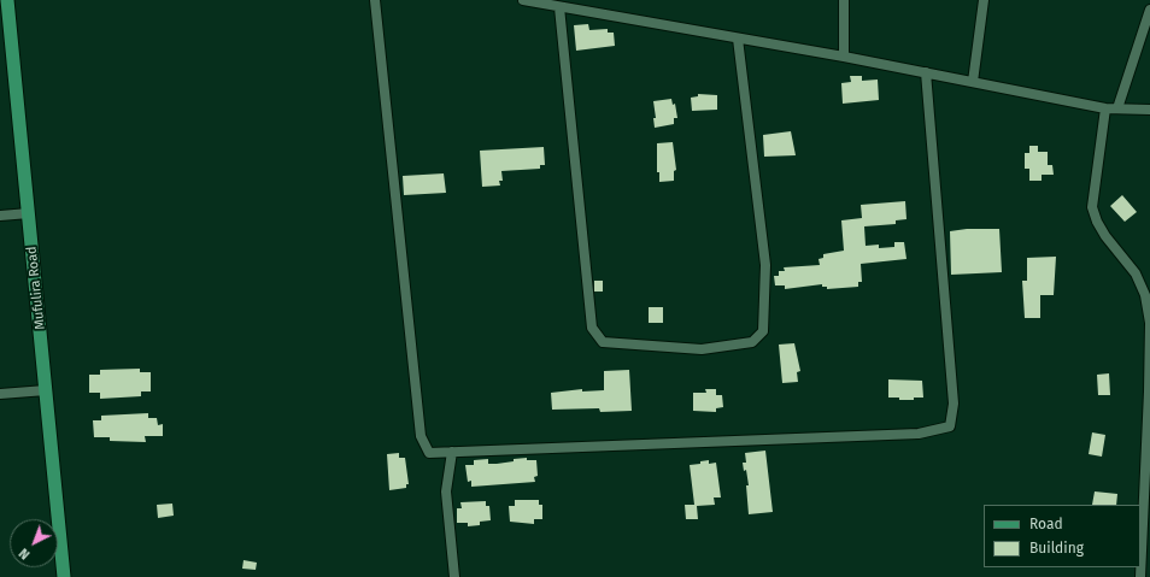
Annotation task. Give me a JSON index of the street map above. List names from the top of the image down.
{
  "streets": {
    "main road": ["Mufulira Road"]
  },
  "legend": ["Road", "Building"],
  "north": "bottom left"
}
